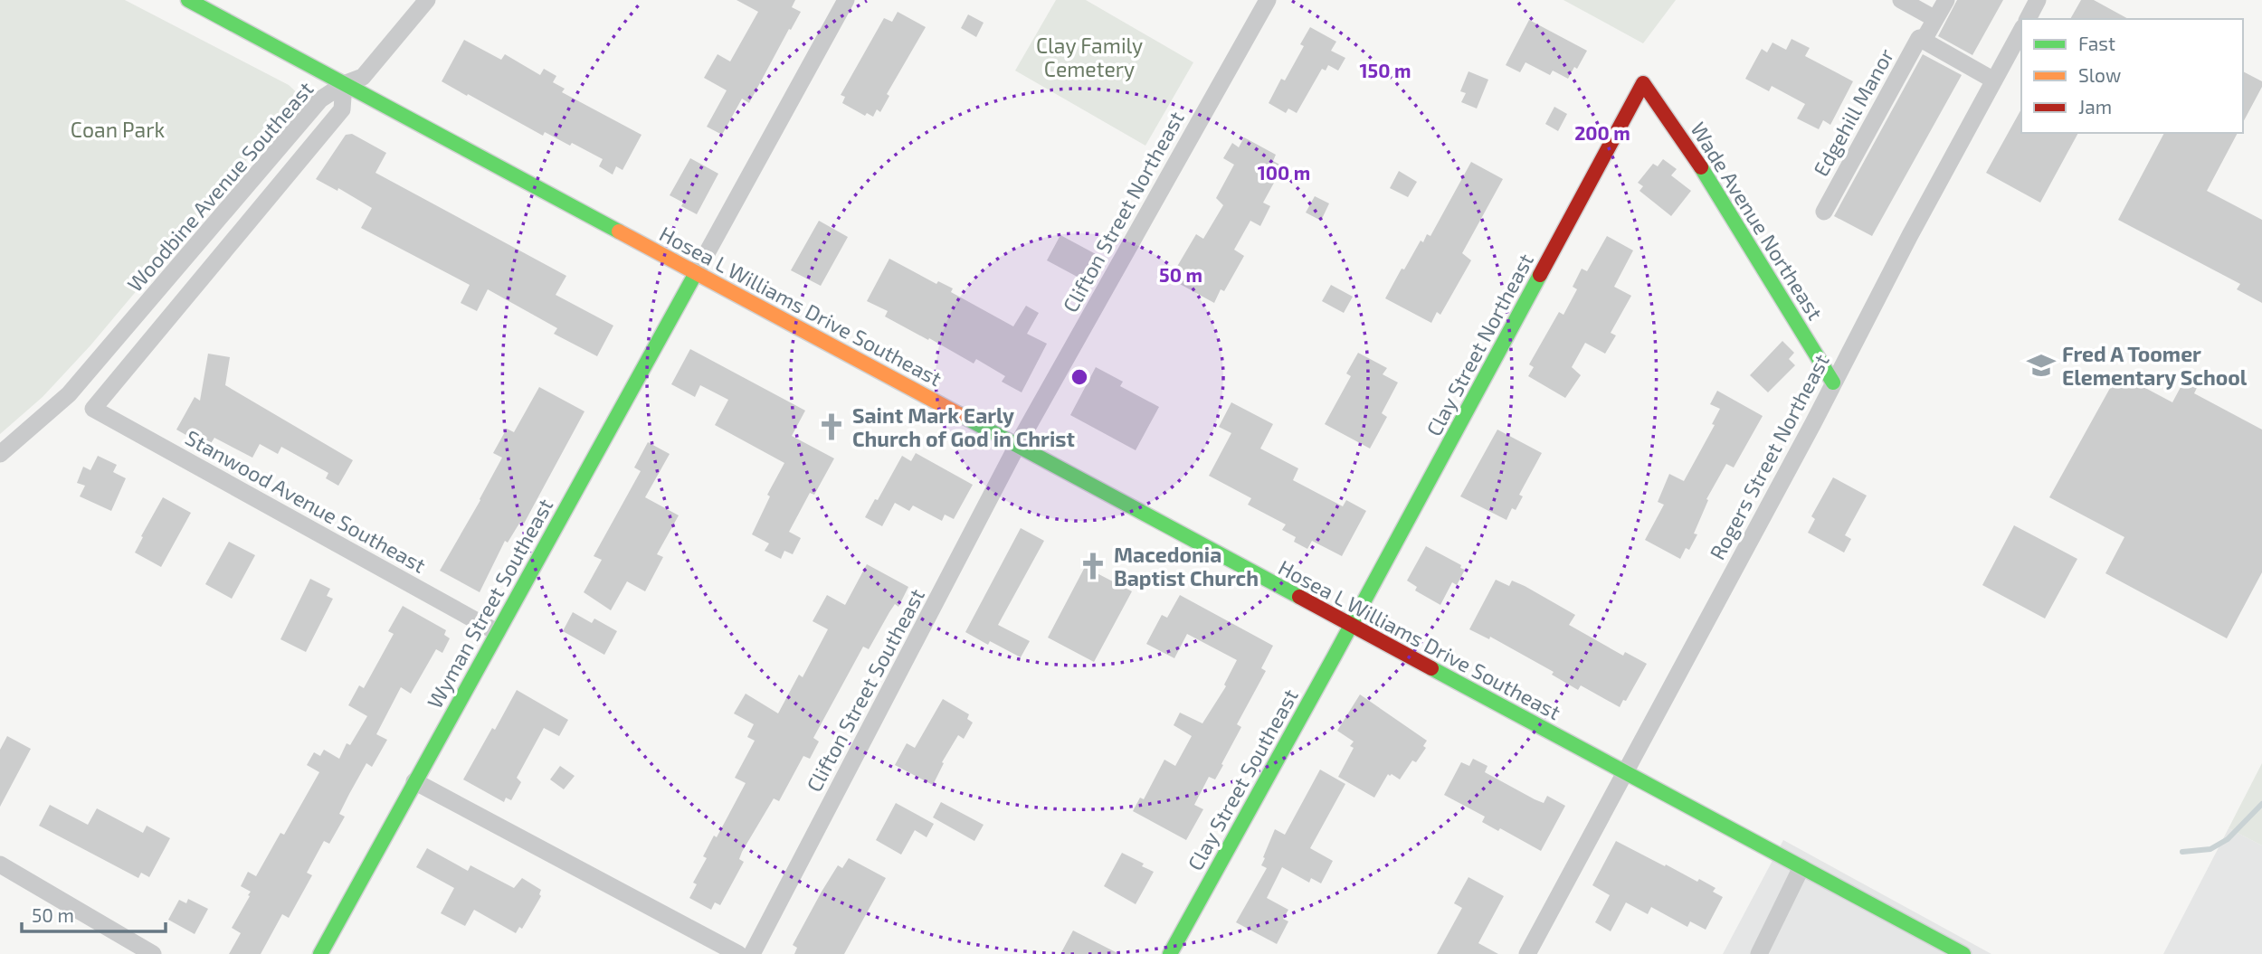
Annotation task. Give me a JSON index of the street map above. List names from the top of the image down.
{
  "streets": {
    "street": [
      "Edgehill Manor",
      "Woodbine Avenue Southeast",
      "Clifton Street Northeast",
      "Wade Avenue Northeast",
      "Hosea L Williams Drive Southeast",
      "Clay Street Northeast",
      "Rogers Street Northeast",
      "Stanwood Avenue Southeast",
      "Wyman Street Southeast",
      "Clifton Street Southeast",
      "Clay Street Southeast"
    ]
  },
  "crossings": [
    ["Edgehill Manor", "Rogers Street Northeast"],
    ["Woodbine Avenue Southeast", "Hosea L Williams Drive Southeast"],
    ["Woodbine Avenue Southeast", "Stanwood Avenue Southeast"],
    ["Clifton Street Northeast", "Hosea L Williams Drive Southeast"],
    ["Clifton Street Northeast", "Clifton Street Southeast"],
    ["Wade Avenue Northeast", "Clay Street Northeast"],
    ["Wade Avenue Northeast", "Rogers Street Northeast"],
    ["Hosea L Williams Drive Southeast", "Clay Street Northeast"],
    ["Hosea L Williams Drive Southeast", "Rogers Street Northeast"],
    ["Hosea L Williams Drive Southeast", "Wyman Street Southeast"],
    ["Hosea L Williams Drive Southeast", "Clifton Street Southeast"],
    ["Hosea L Williams Drive Southeast", "Clay Street Southeast"],
    ["Clay Street Northeast", "Clay Street Southeast"],
    ["Stanwood Avenue Southeast", "Wyman Street Southeast"]
  ],
  "parks": ["Clay Family Cemetery", "Coan Park"],
  "places": {
    "school or university": ["Fred A Toomer Elementary School"],
    "church": ["Saint Mark Early Church of God in Christ", "Macedonia Baptist Church"]
  },
  "legend": ["Fast", "Slow", "Jam"],
  "scale_bar": "50 m",
  "rings": [
    "150 m",
    "200 m",
    "100 m",
    "50 m"
  ]
}
